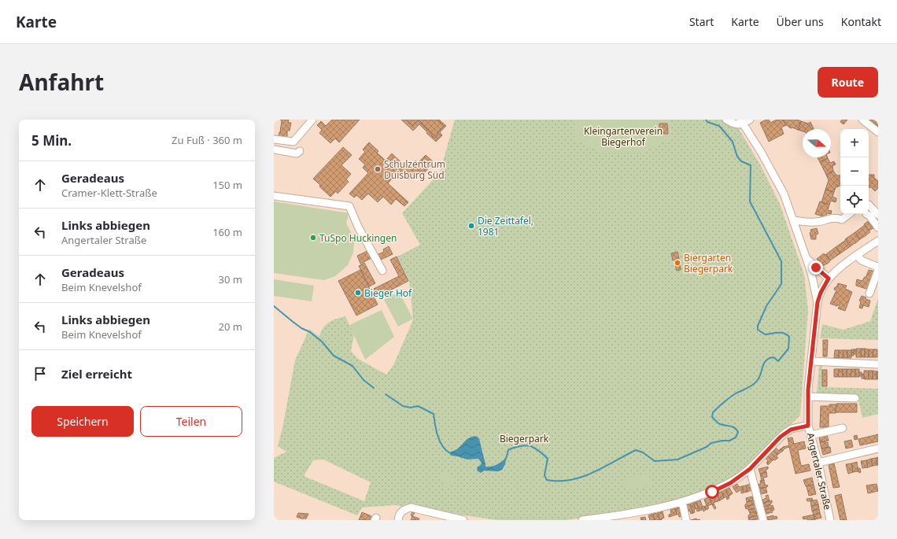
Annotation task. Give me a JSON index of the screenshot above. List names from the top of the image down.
{
  "streets": {
    "street": ["Angertaler Straße"]
  },
  "parks": ["Kleingartenverein Biegerhof", "Biegerpark"],
  "places": [
    "Schulzentrum Duisburg Süd",
    "Die Zeittafel, 1981",
    "TuSpo Huckingen",
    "Biergarten Biegerpark",
    "Bieger Hof"
  ],
  "north": "right",
  "page": {
    "header": "Karte",
    "nav": [
      "Start",
      "Karte",
      "Über uns",
      "Kontakt"
    ],
    "title": "Anfahrt",
    "buttons": [
      "Route",
      ["Speichern", "Teilen"]
    ],
    "heading": ["5 Min.", "Zu Fuß · 360 m"],
    "map_buttons": ["+", "−"],
    "list": [
      ["Geradeaus", "Cramer-Klett-Straße", "150 m"],
      ["Links abbiegen", "Angertaler Straße", "160 m"],
      ["Geradeaus", "Beim Knevelshof", "30 m"],
      ["Links abbiegen", "Beim Knevelshof", "20 m"],
      "Ziel erreicht"
    ]
  }
}
